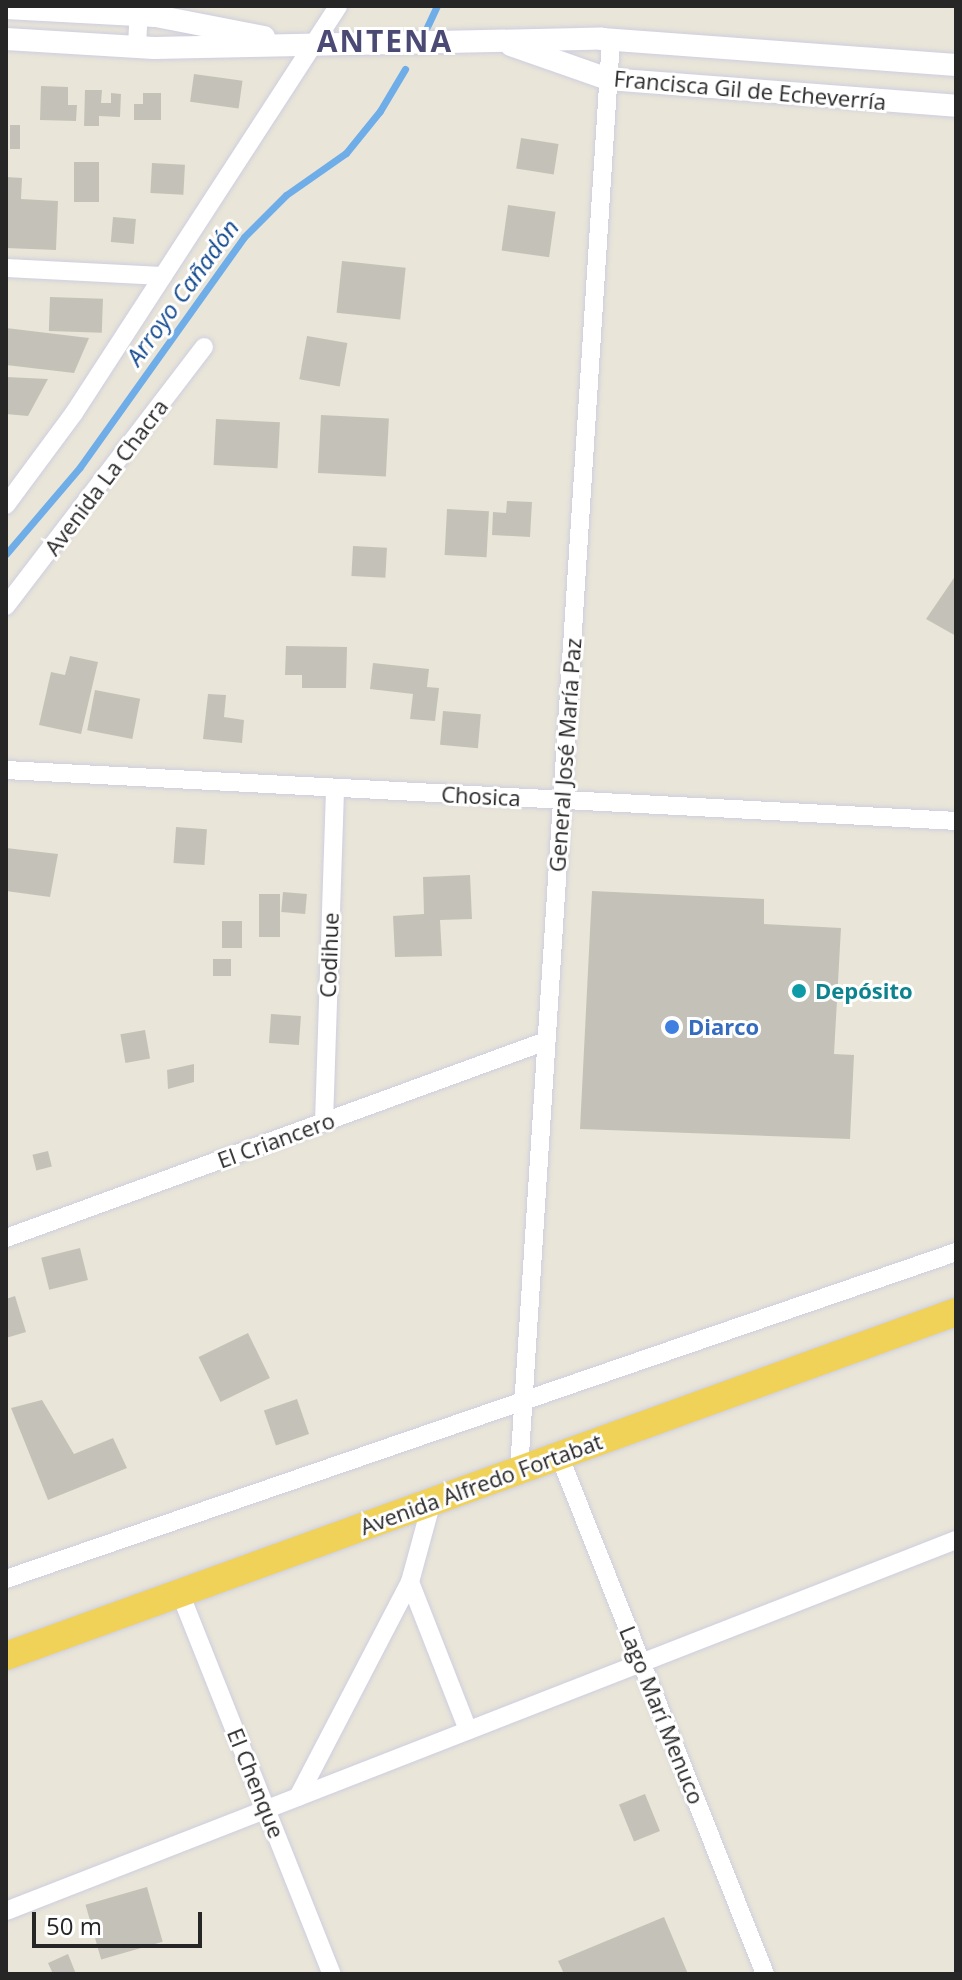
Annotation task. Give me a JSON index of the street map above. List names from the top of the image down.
{
  "streets": {
    "highway": ["Avenida Alfredo Fortabat"],
    "street": [
      "Francisca Gil de Echeverría",
      "Avenida La Chacra",
      "General José María Paz",
      "Chosica",
      "Codihue",
      "El Criancero",
      "Lago Marí Menuco",
      "El Chenque"
    ]
  },
  "crossings": [
    ["Francisca Gil de Echeverría", "General José María Paz"],
    ["General José María Paz", "Chosica"],
    ["General José María Paz", "El Criancero"],
    ["General José María Paz", "Avenida Alfredo Fortabat"],
    ["Chosica", "Codihue"],
    ["Codihue", "El Criancero"],
    ["Avenida Alfredo Fortabat", "Lago Marí Menuco"],
    ["Avenida Alfredo Fortabat", "El Chenque"]
  ],
  "districts": ["ANTENA"],
  "water": ["Arroyo Cañadón"],
  "places": ["Depósito", "Diarco"],
  "scale_bar": "50 m"
}
